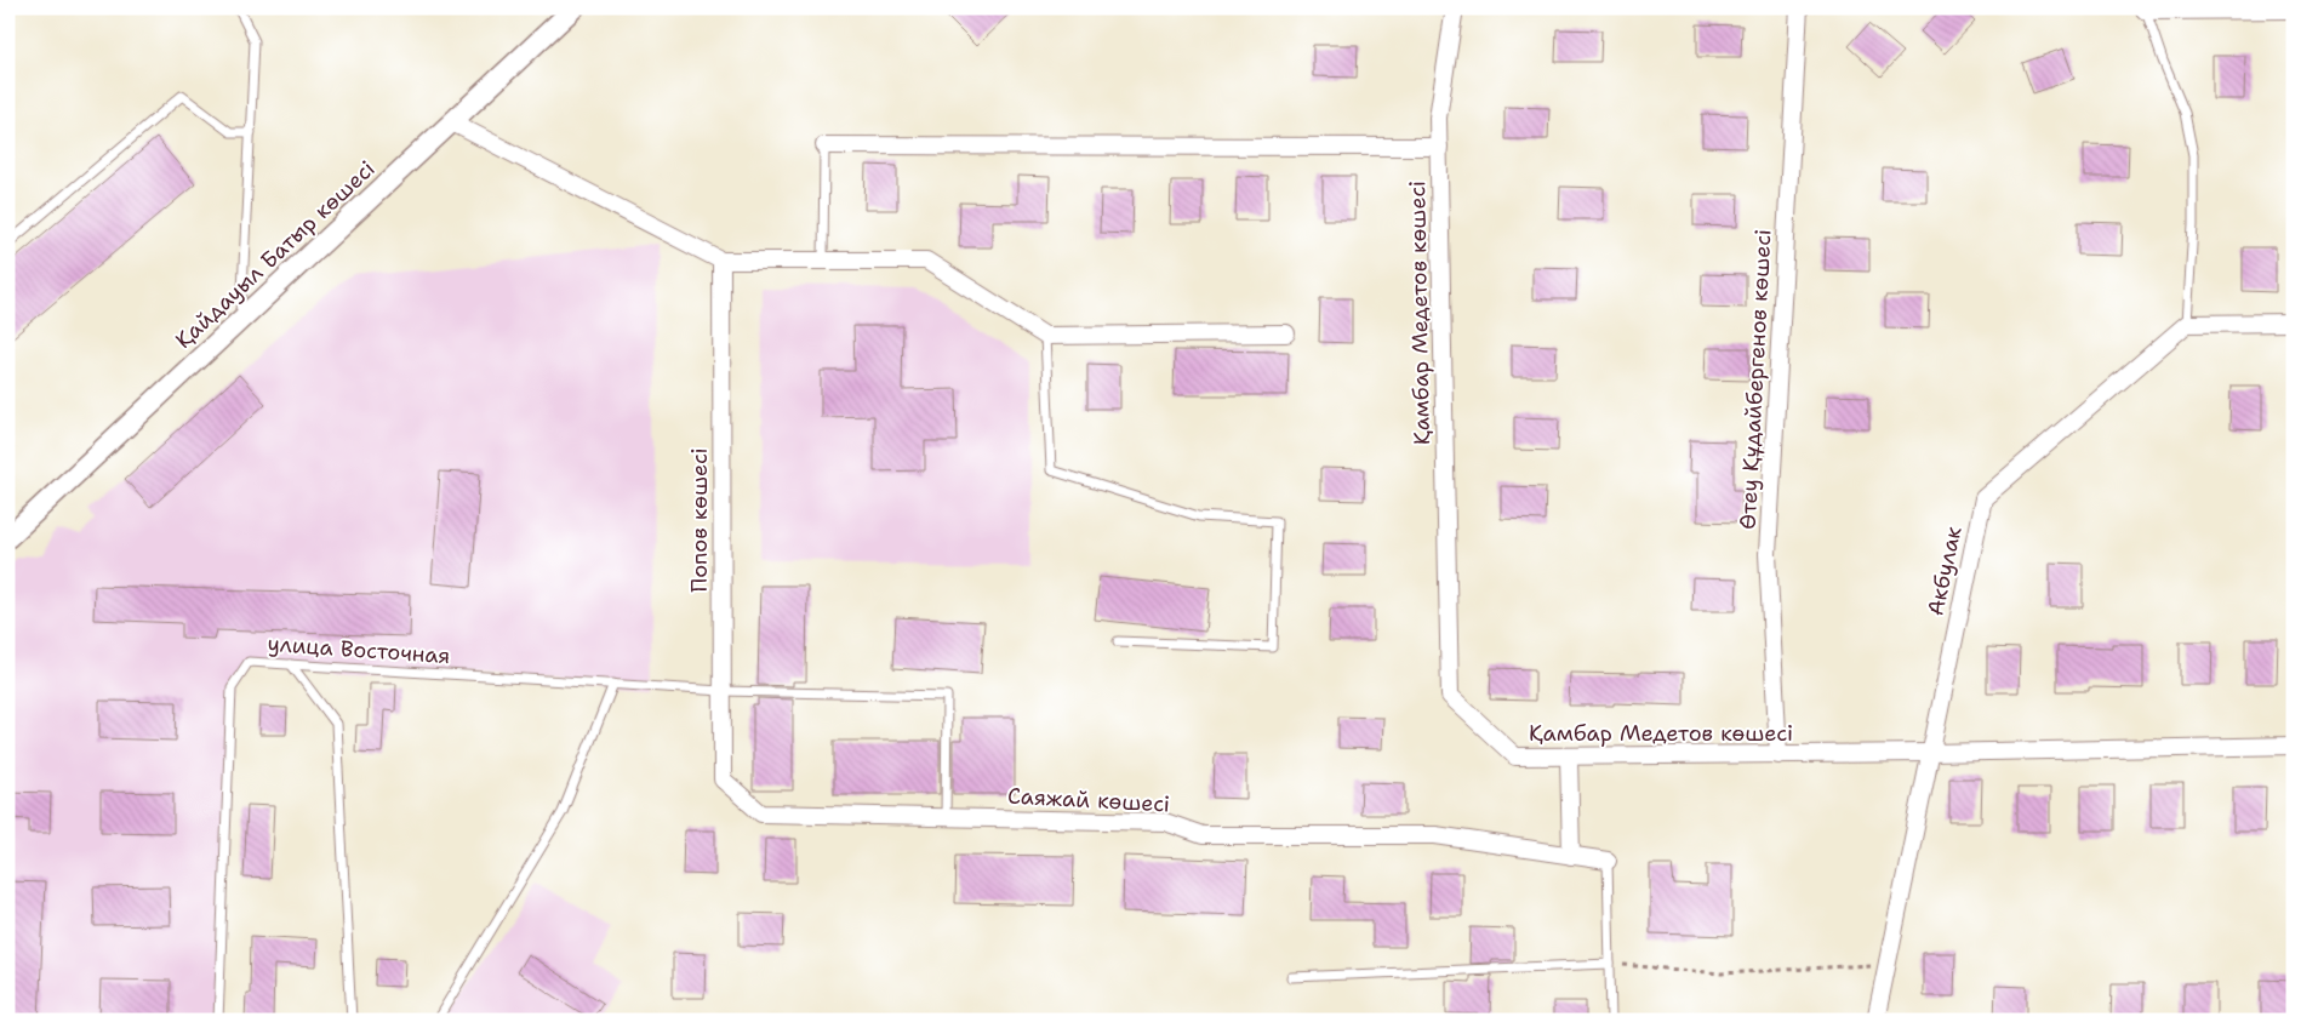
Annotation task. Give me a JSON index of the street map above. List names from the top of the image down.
{
  "streets": {
    "street": [
      "Қайдауыл Батыр көшесі",
      "Қамбар Медетов көшесі",
      "Өтеу Құдайбергенов көшесі",
      "Попов көшесі",
      "Акбулак",
      "Саяжай көшесі"
    ],
    "lane": ["улица Восточная"]
  },
  "crossings": [
    ["Қамбар Медетов көшесі", "Өтеу Құдайбергенов көшесі"],
    ["Қамбар Медетов көшесі", "Акбулак"],
    ["Попов көшесі", "улица Восточная"],
    ["Попов көшесі", "Саяжай көшесі"],
    ["улица Восточная", "Саяжай көшесі"]
  ]
}
